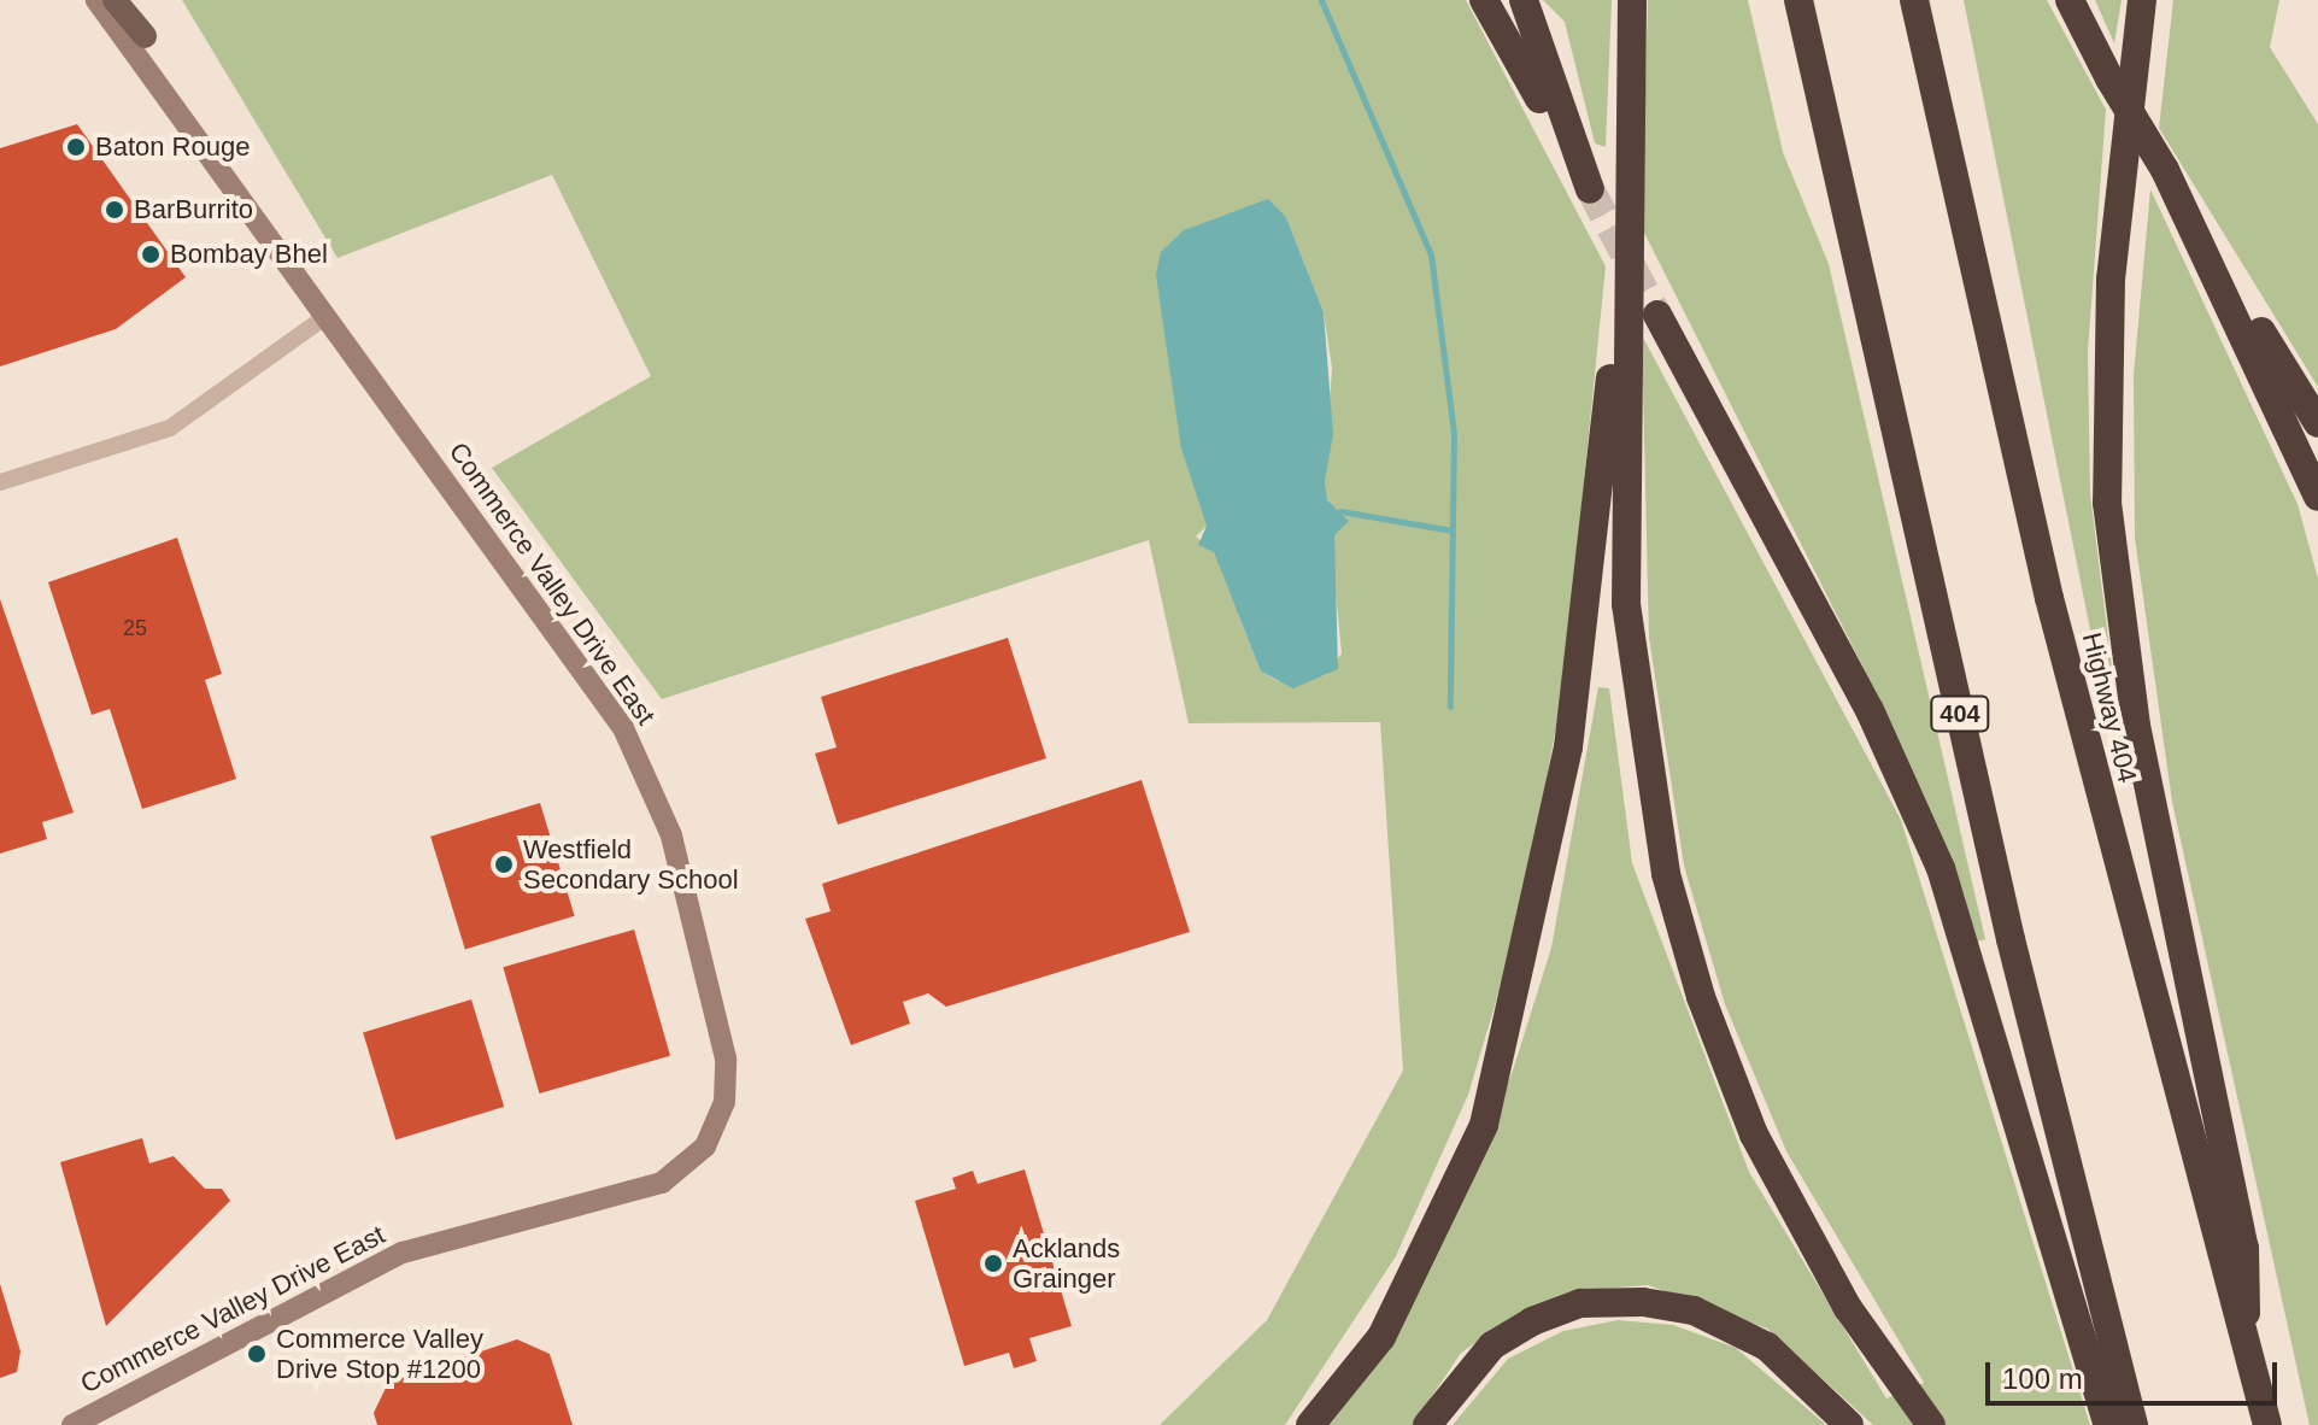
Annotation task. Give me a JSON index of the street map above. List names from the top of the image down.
{
  "streets": {
    "highway": ["Highway 404", "404"],
    "street": ["Commerce Valley Drive East"]
  },
  "places": [
    "Baton Rouge",
    "BarBurrito",
    "Bombay Bhel",
    "Westfield Secondary School",
    "Acklands Grainger",
    "Commerce Valley Drive Stop #1200"
  ],
  "house_numbers": ["25"],
  "scale_bar": "100 m"
}
